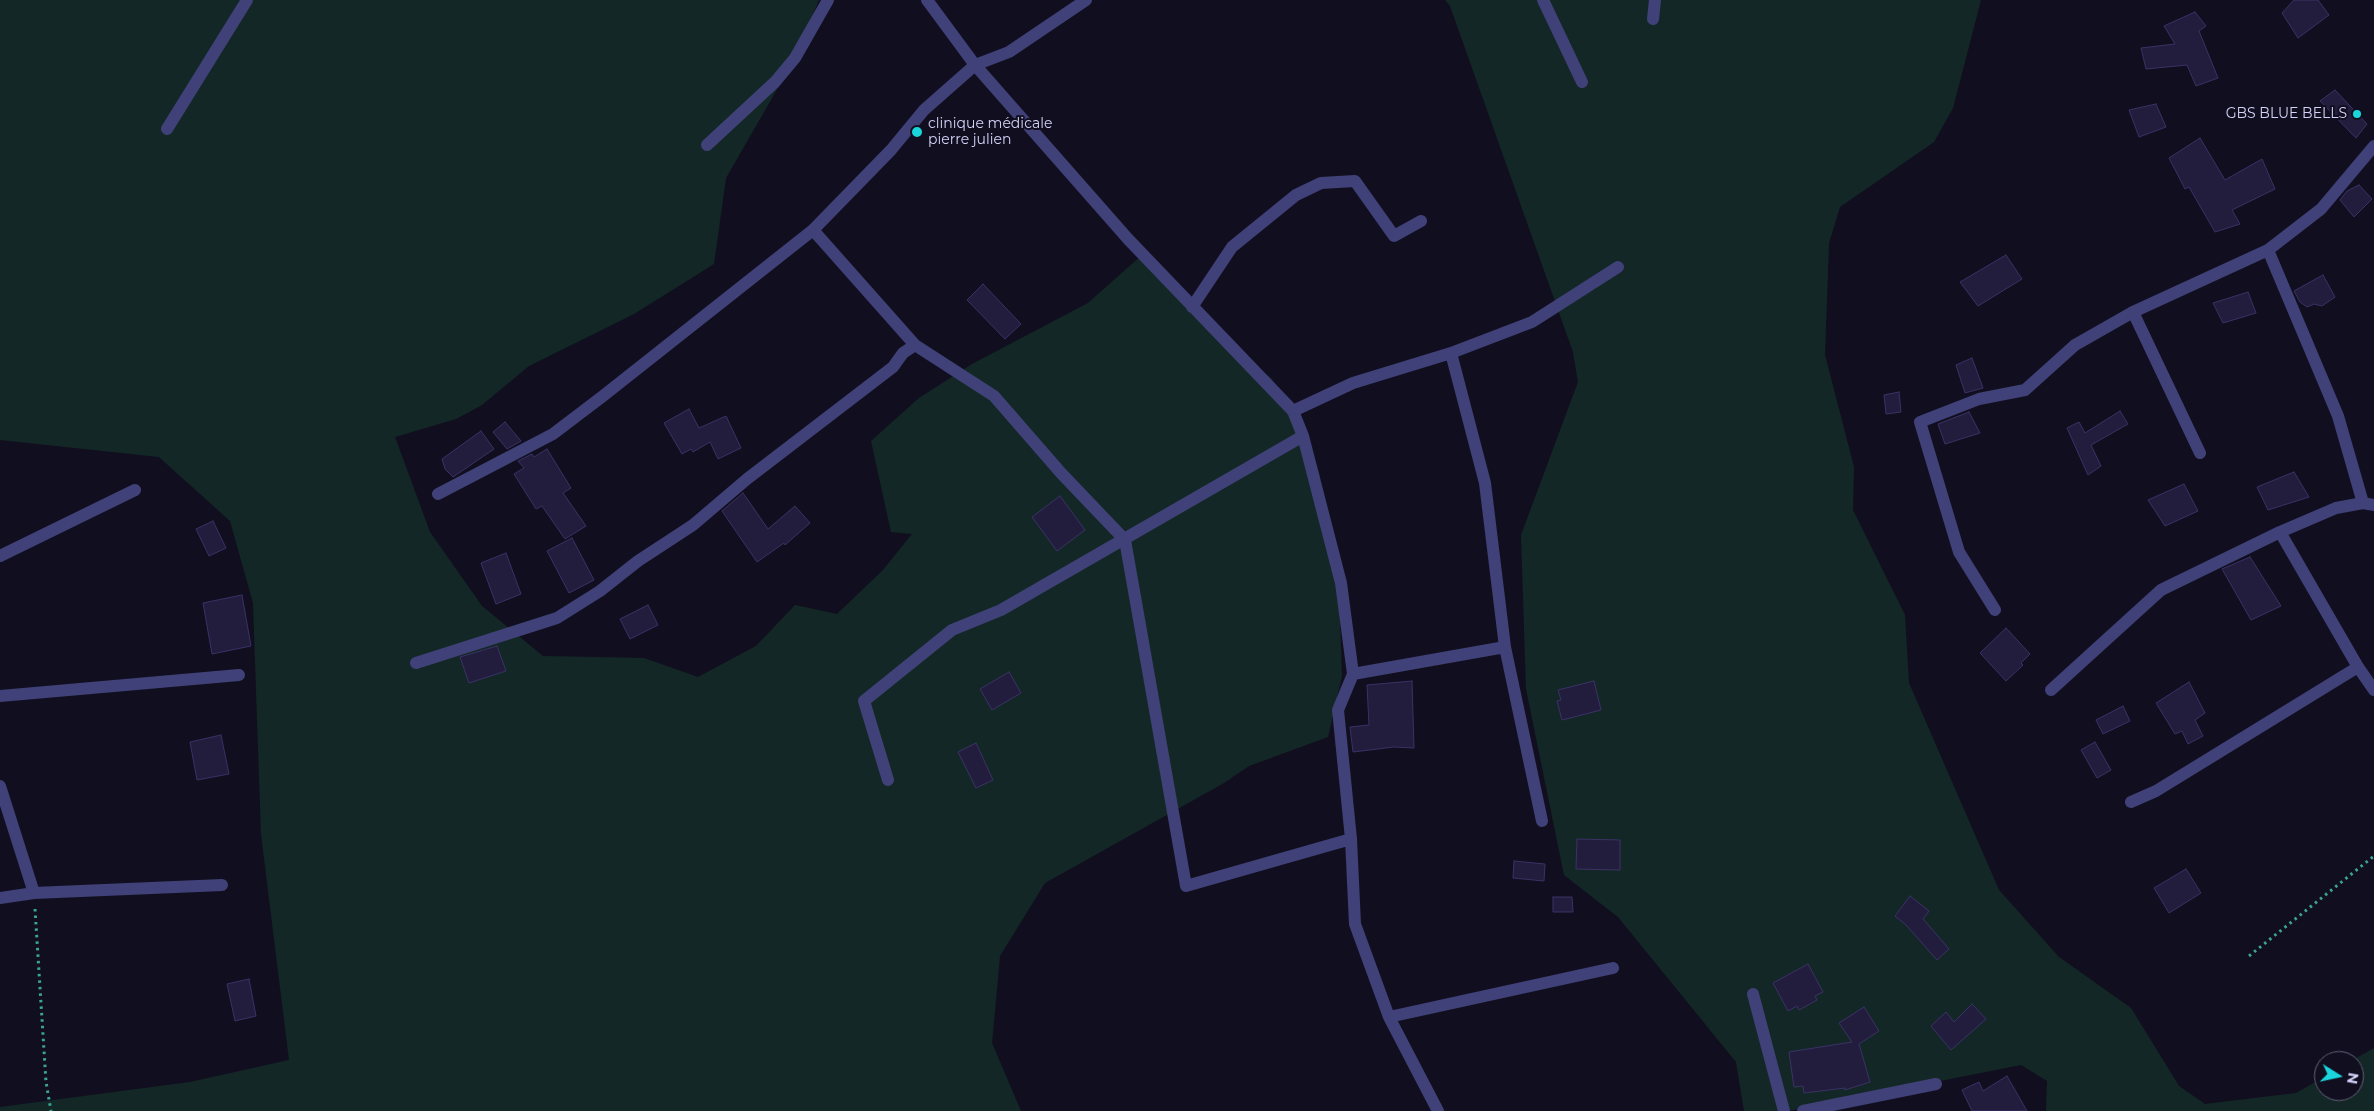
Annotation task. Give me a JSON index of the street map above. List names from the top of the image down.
{
  "places": ["GBS BLUE BELLS", "clinique médicale pierre julien"],
  "north": "right"
}
